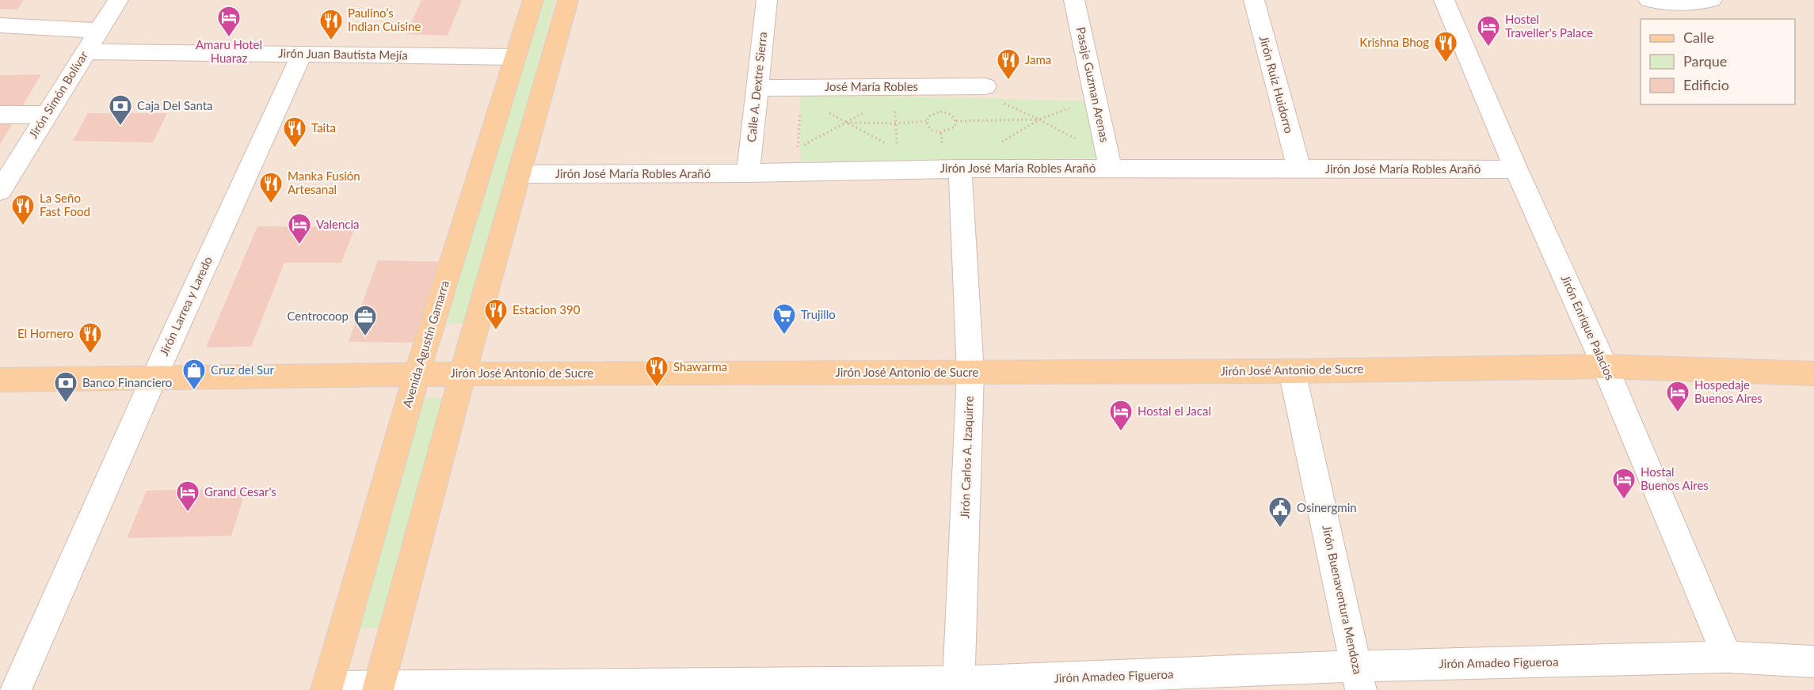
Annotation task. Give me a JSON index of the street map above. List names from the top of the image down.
{
  "streets": {
    "main road": ["Avenida Agustín Gamarra", "Jirón José Antonio de Sucre"],
    "street": [
      "Jirón Juan Bautista Mejía",
      "Pasaje Guzman Arenas",
      "Jirón Ruiz Huidorro",
      "Calle A. Dextre Sierra",
      "José María Robles",
      "Jirón Simón Bolívar",
      "Jirón José María Robles Arañó",
      "Jirón Larrea y Laredo",
      "Jirón Enrique Palacios",
      "Jirón Carlos A. Izaquirre",
      "Jirón Buenaventura Mendoza",
      "Jirón Amadeo Figueroa"
    ]
  },
  "crossings": [
    ["Jirón Juan Bautista Mejía", "Jirón Simón Bolívar"],
    ["Jirón Juan Bautista Mejía", "Jirón Larrea y Laredo"],
    ["Jirón Juan Bautista Mejía", "Avenida Agustín Gamarra"],
    ["Pasaje Guzman Arenas", "Jirón José María Robles Arañó"],
    ["Jirón Ruiz Huidorro", "Jirón José María Robles Arañó"],
    ["Calle A. Dextre Sierra", "José María Robles"],
    ["Calle A. Dextre Sierra", "Jirón José María Robles Arañó"],
    ["Jirón José María Robles Arañó", "Jirón Enrique Palacios"],
    ["Jirón José María Robles Arañó", "Jirón Carlos A. Izaquirre"],
    ["Jirón Larrea y Laredo", "Jirón José Antonio de Sucre"],
    ["Jirón Enrique Palacios", "Jirón José Antonio de Sucre"],
    ["Jirón Enrique Palacios", "Jirón Amadeo Figueroa"],
    ["Avenida Agustín Gamarra", "Jirón José Antonio de Sucre"],
    ["Avenida Agustín Gamarra", "Jirón Amadeo Figueroa"],
    ["Jirón José Antonio de Sucre", "Jirón Carlos A. Izaquirre"],
    ["Jirón José Antonio de Sucre", "Jirón Buenaventura Mendoza"],
    ["Jirón Carlos A. Izaquirre", "Jirón Amadeo Figueroa"],
    ["Jirón Buenaventura Mendoza", "Jirón Amadeo Figueroa"]
  ],
  "places": {
    "hotel": [
      "Amaru Hotel Huaraz",
      "Hostel Traveller's Palace",
      "Valencia",
      "Hospedaje Buenos Aires",
      "Hostal el Jacal",
      "Hostal Buenos Aires",
      "Grand Cesar's"
    ],
    "restaurant": [
      "Paulino’s Indian Cuisine",
      "Krishna Bhog",
      "Jama",
      "Taita",
      "Manka Fusión Artesanal",
      "La Seño Fast Food",
      "Estacion 390",
      "El Hornero",
      "Shawarma"
    ],
    "bank": ["Caja Del Santa", "Banco Financiero"],
    "supermarket": ["Trujillo"],
    "office": ["Centrocoop"],
    "shop": ["Cruz del Sur"],
    "public building": ["Osinergmin"]
  },
  "legend": ["Calle", "Parque", "Edificio"]
}
